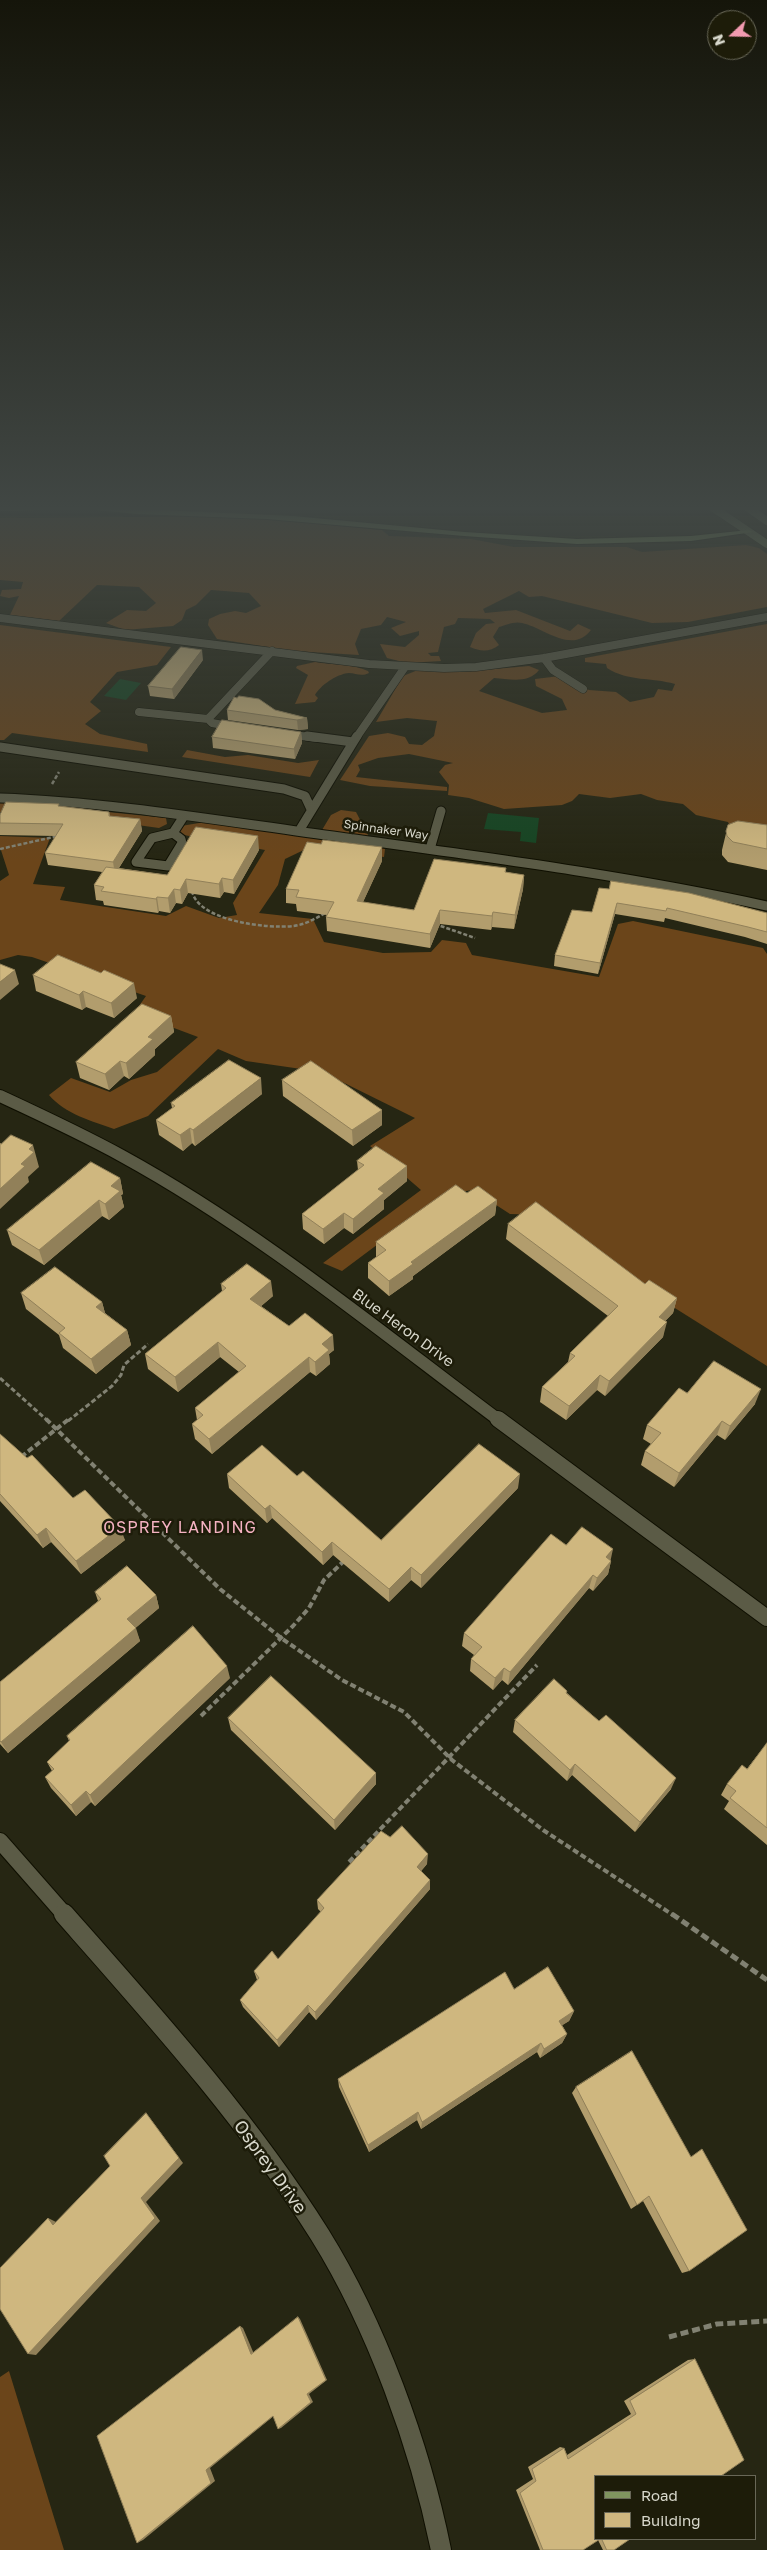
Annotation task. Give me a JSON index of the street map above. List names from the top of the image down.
{
  "streets": {
    "street": ["Spinnaker Way", "Blue Heron Drive", "Osprey Drive"]
  },
  "districts": ["OSPREY LANDING"],
  "legend": ["Road", "Building"],
  "north": "left"
}
